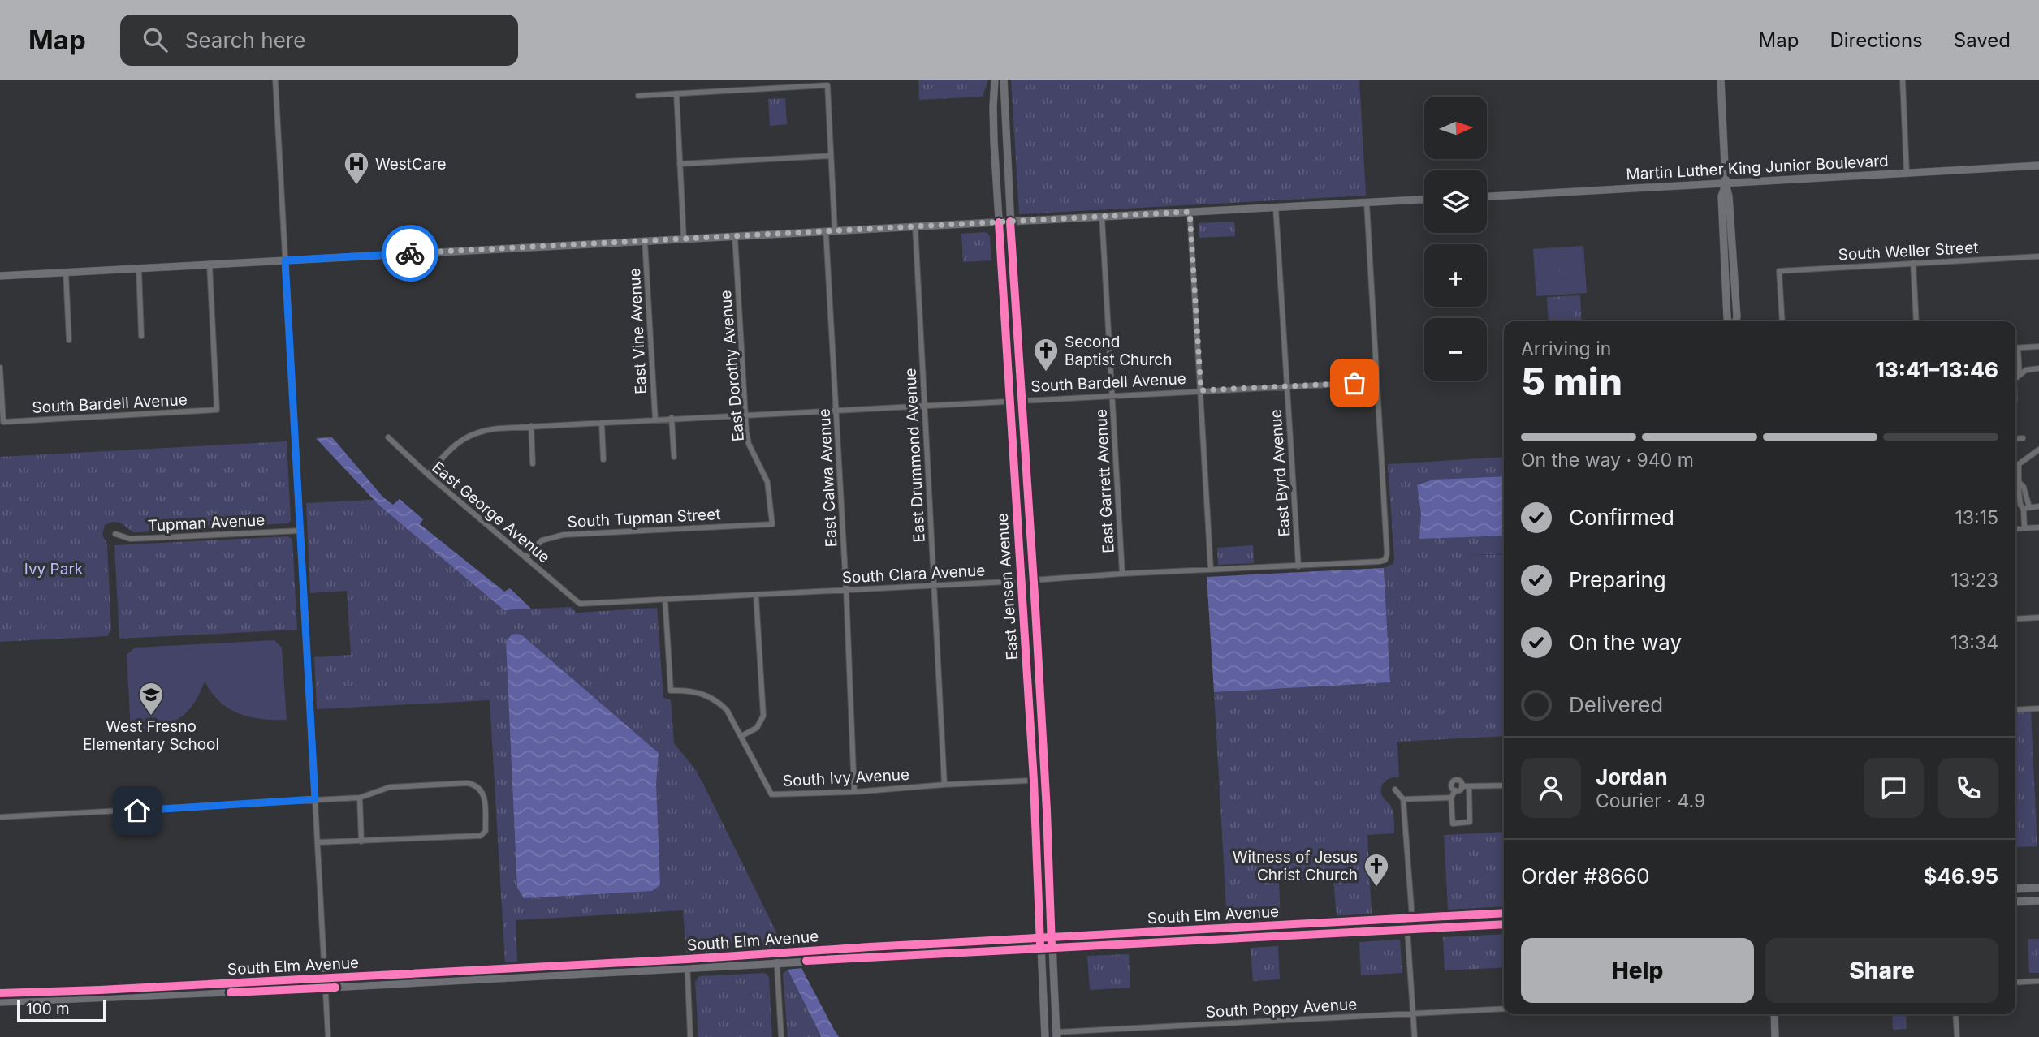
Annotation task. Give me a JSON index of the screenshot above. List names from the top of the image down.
{
  "streets": {
    "main road": ["Martin Luther King Junior Boulevard", "East Jensen Avenue", "South Elm Avenue"],
    "street": [
      "South Weller Street",
      "East Vine Avenue",
      "East Dorothy Avenue",
      "South Bardell Avenue",
      "East Drummond Avenue",
      "East Byrd Avenue",
      "East Calwa Avenue",
      "East Garrett Avenue",
      "East George Avenue",
      "South Tupman Street",
      "Tupman Avenue",
      "South Clara Avenue",
      "South Ivy Avenue",
      "South Poppy Avenue"
    ]
  },
  "crossings": [
    ["East Vine Avenue", "South Bardell Avenue"],
    ["East Dorothy Avenue", "South Bardell Avenue"],
    ["East Dorothy Avenue", "South Tupman Street"],
    ["South Bardell Avenue", "East Drummond Avenue"],
    ["South Bardell Avenue", "East Byrd Avenue"],
    ["South Bardell Avenue", "East Calwa Avenue"],
    ["South Bardell Avenue", "East Garrett Avenue"],
    ["South Bardell Avenue", "East George Avenue"],
    ["South Bardell Avenue", "South Clara Avenue"],
    ["South Bardell Avenue", "East Jensen Avenue"],
    ["East Drummond Avenue", "South Clara Avenue"],
    ["East Drummond Avenue", "South Ivy Avenue"],
    ["East Byrd Avenue", "South Clara Avenue"],
    ["East Calwa Avenue", "South Clara Avenue"],
    ["East Calwa Avenue", "South Ivy Avenue"],
    ["East Garrett Avenue", "South Clara Avenue"],
    ["East George Avenue", "South Tupman Street"],
    ["East George Avenue", "South Clara Avenue"],
    ["South Clara Avenue", "East Jensen Avenue"],
    ["South Clara Avenue", "South Ivy Avenue"],
    ["East Jensen Avenue", "South Ivy Avenue"],
    ["East Jensen Avenue", "South Elm Avenue"],
    ["East Jensen Avenue", "South Poppy Avenue"]
  ],
  "parks": ["Ivy Park"],
  "places": {
    "hospital": ["WestCare"],
    "church": ["Second Baptist Church", "Witness of Jesus Christ Church"],
    "school or university": ["West Fresno Elementary School"]
  },
  "scale_bar": "100 m",
  "north": "right",
  "page": {
    "header": "Map",
    "search": "Search here",
    "nav": ["Map", "Directions", "Saved"],
    "map_buttons": ["+", "−"],
    "heading": ["5 min", "Arriving in", "13:41–13:46"],
    "panel": [
      "Jordan",
      "Courier · 4.9",
      "Order #8660",
      "$46.95"
    ],
    "bar": "On the way · 940 m",
    "list": [
      ["Confirmed", "13:15"],
      ["Preparing", "13:23"],
      ["On the way", "13:34"],
      "Delivered"
    ],
    "buttons": ["Help", "Share"],
    "scale": "100 m"
  }
}
